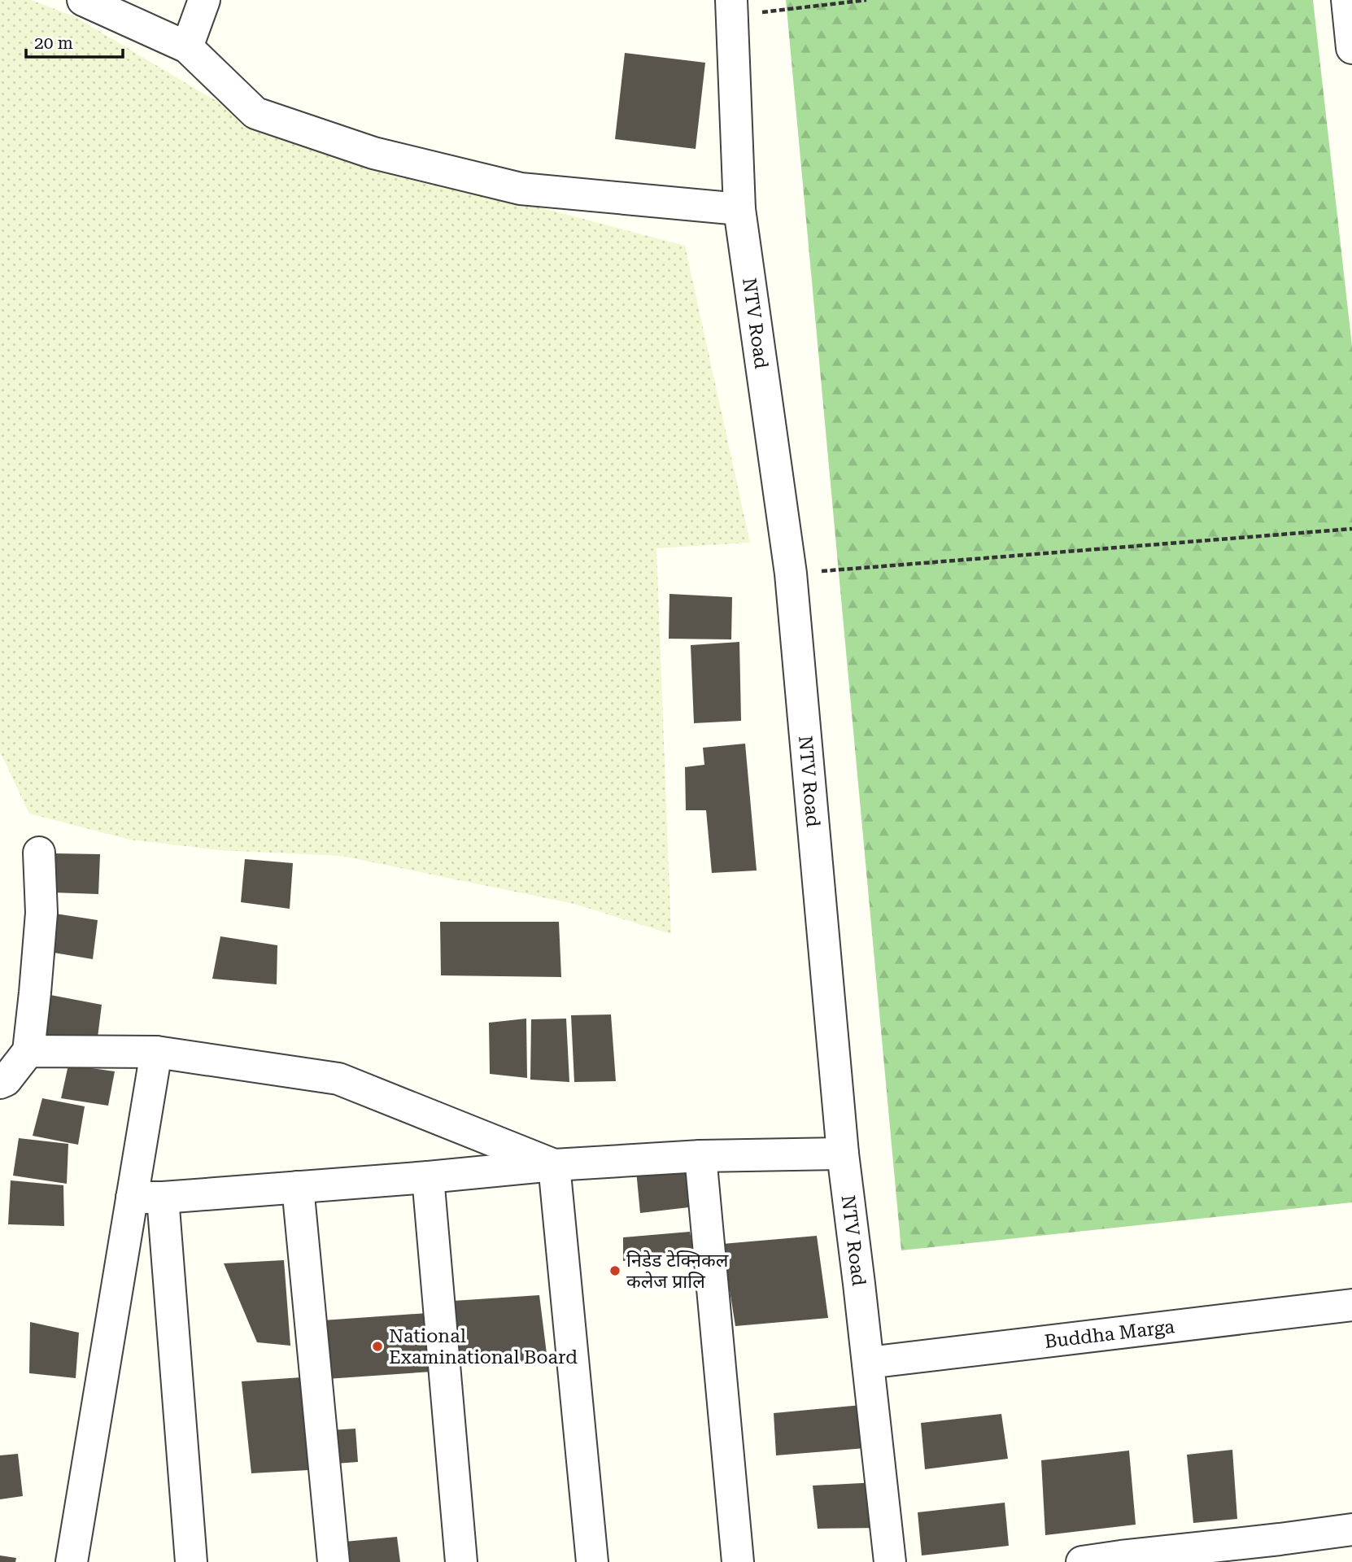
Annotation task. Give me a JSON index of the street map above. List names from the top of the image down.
{
  "streets": {
    "street": ["NTV Road", "Buddha Marga"]
  },
  "crossings": [
    ["NTV Road", "Buddha Marga"]
  ],
  "places": ["निडेड टेक्निकल कलेज प्रालि", "National Examinational Board"],
  "scale_bar": "20 m"
}
